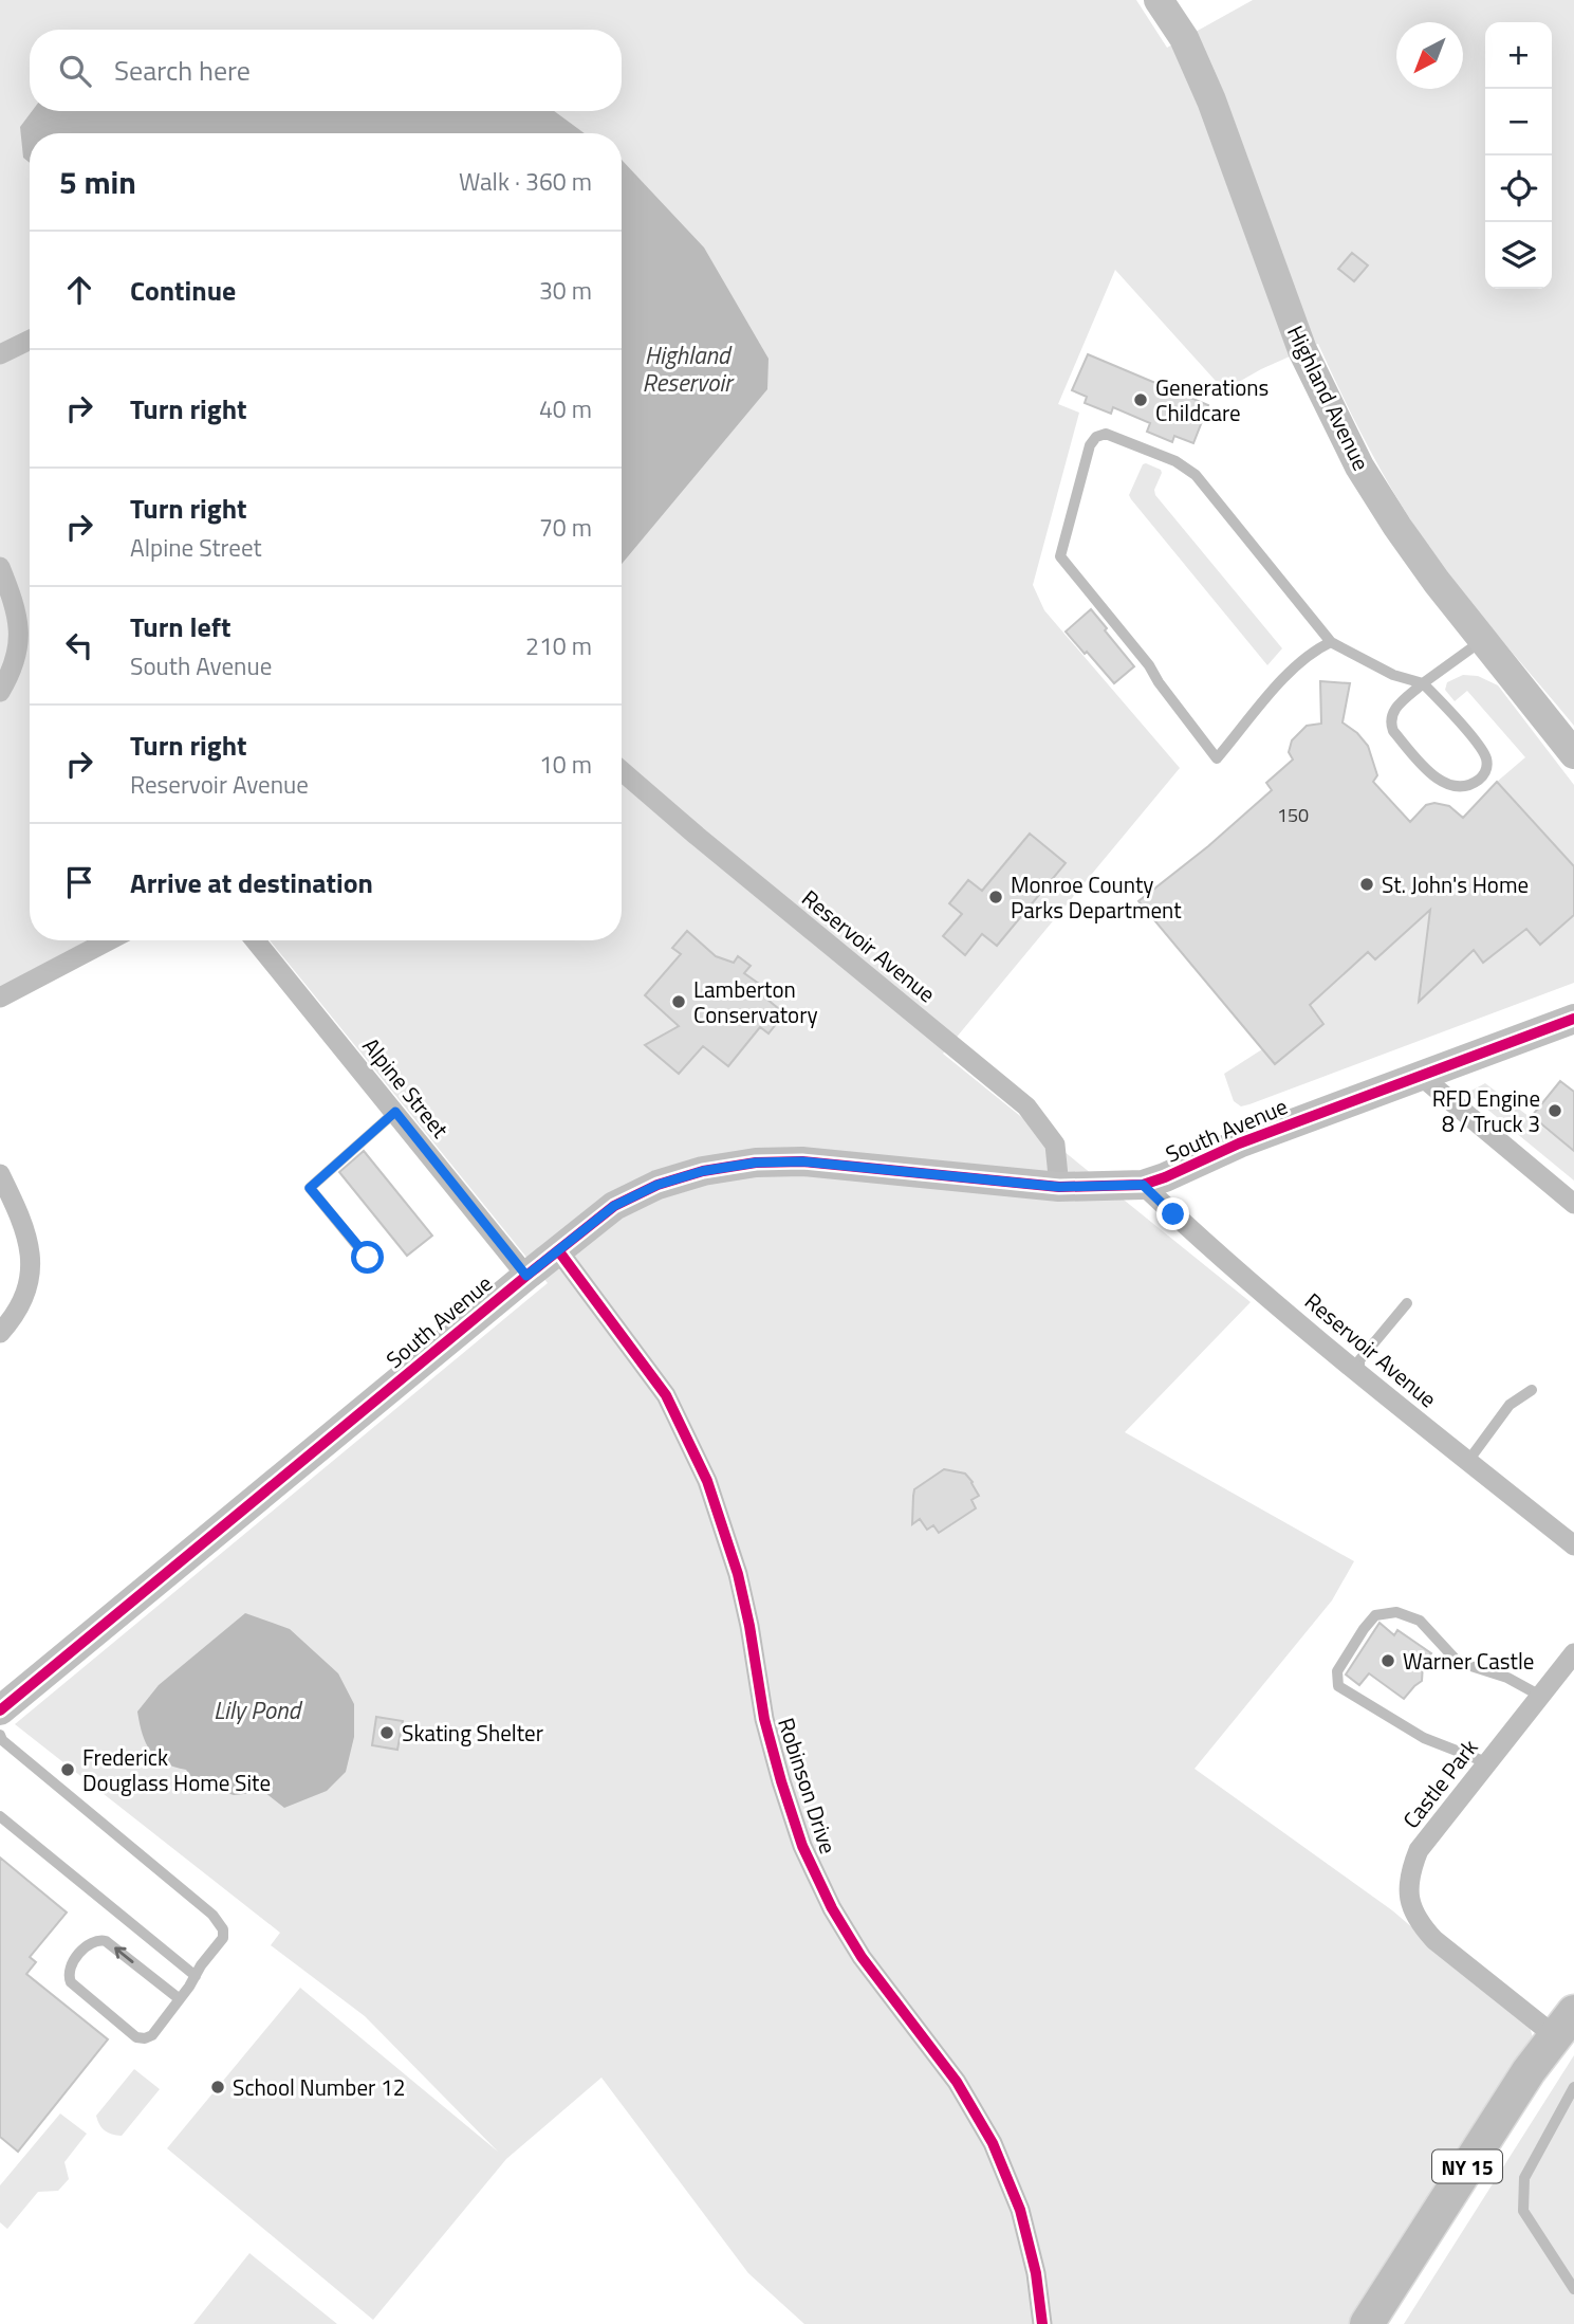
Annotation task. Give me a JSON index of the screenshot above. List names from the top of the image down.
{
  "streets": {
    "main road": ["Highland Avenue", "South Avenue", "NY 15"],
    "street": [
      "Reservoir Avenue",
      "Alpine Street",
      "Castle Park",
      "Robinson Drive"
    ]
  },
  "crossings": [
    ["Reservoir Avenue", "South Avenue"],
    ["Alpine Street", "South Avenue"],
    ["South Avenue", "Robinson Drive"],
    ["Castle Park", "NY 15"]
  ],
  "water": ["Highland Reservoir", "Lily Pond"],
  "places": [
    "Generations Childcare",
    "St. John's Home",
    "Monroe County Parks Department",
    "Lamberton Conservatory",
    "RFD Engine 8 / Truck 3",
    "Warner Castle",
    "Skating Shelter",
    "Frederick Douglass Home Site",
    "School Number 12"
  ],
  "house_numbers": ["150"],
  "north": "bottom left",
  "page": {
    "map_buttons": ["+", "−"],
    "search": "Search here",
    "heading": ["5 min", "Walk · 360 m"],
    "list": [
      ["Continue", "30 m"],
      ["Turn right", "40 m"],
      ["Turn right", "Alpine Street", "70 m"],
      ["Turn left", "South Avenue", "210 m"],
      ["Turn right", "Reservoir Avenue", "10 m"],
      "Arrive at destination"
    ]
  }
}
